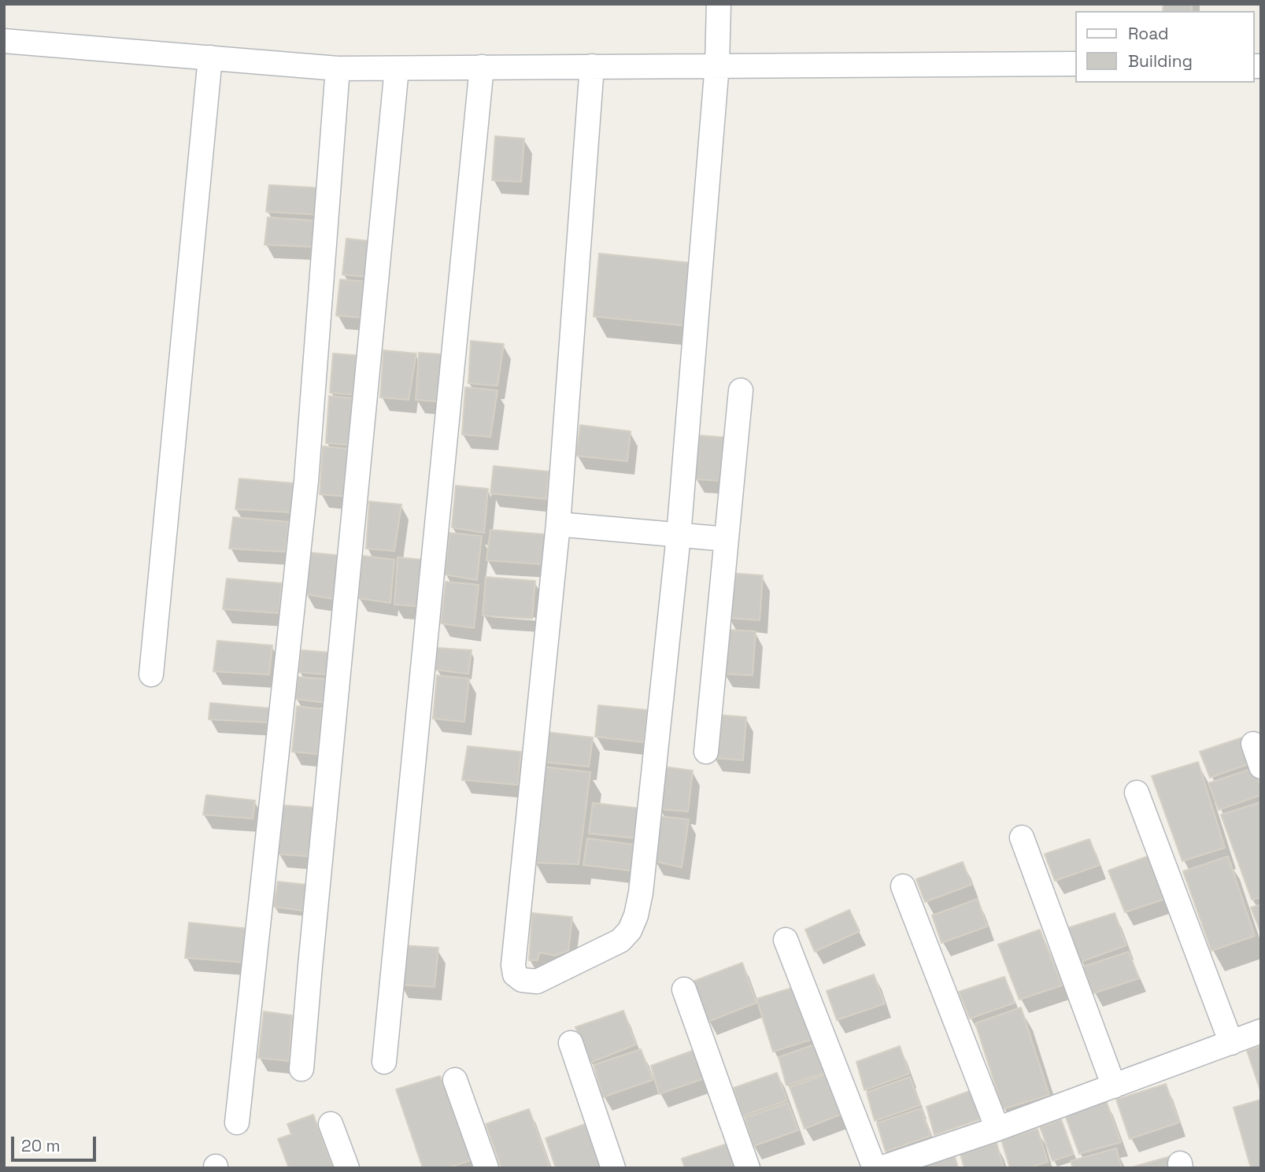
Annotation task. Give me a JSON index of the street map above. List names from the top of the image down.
{
  "legend": ["Road", "Building"],
  "scale_bar": "20 m"
}
